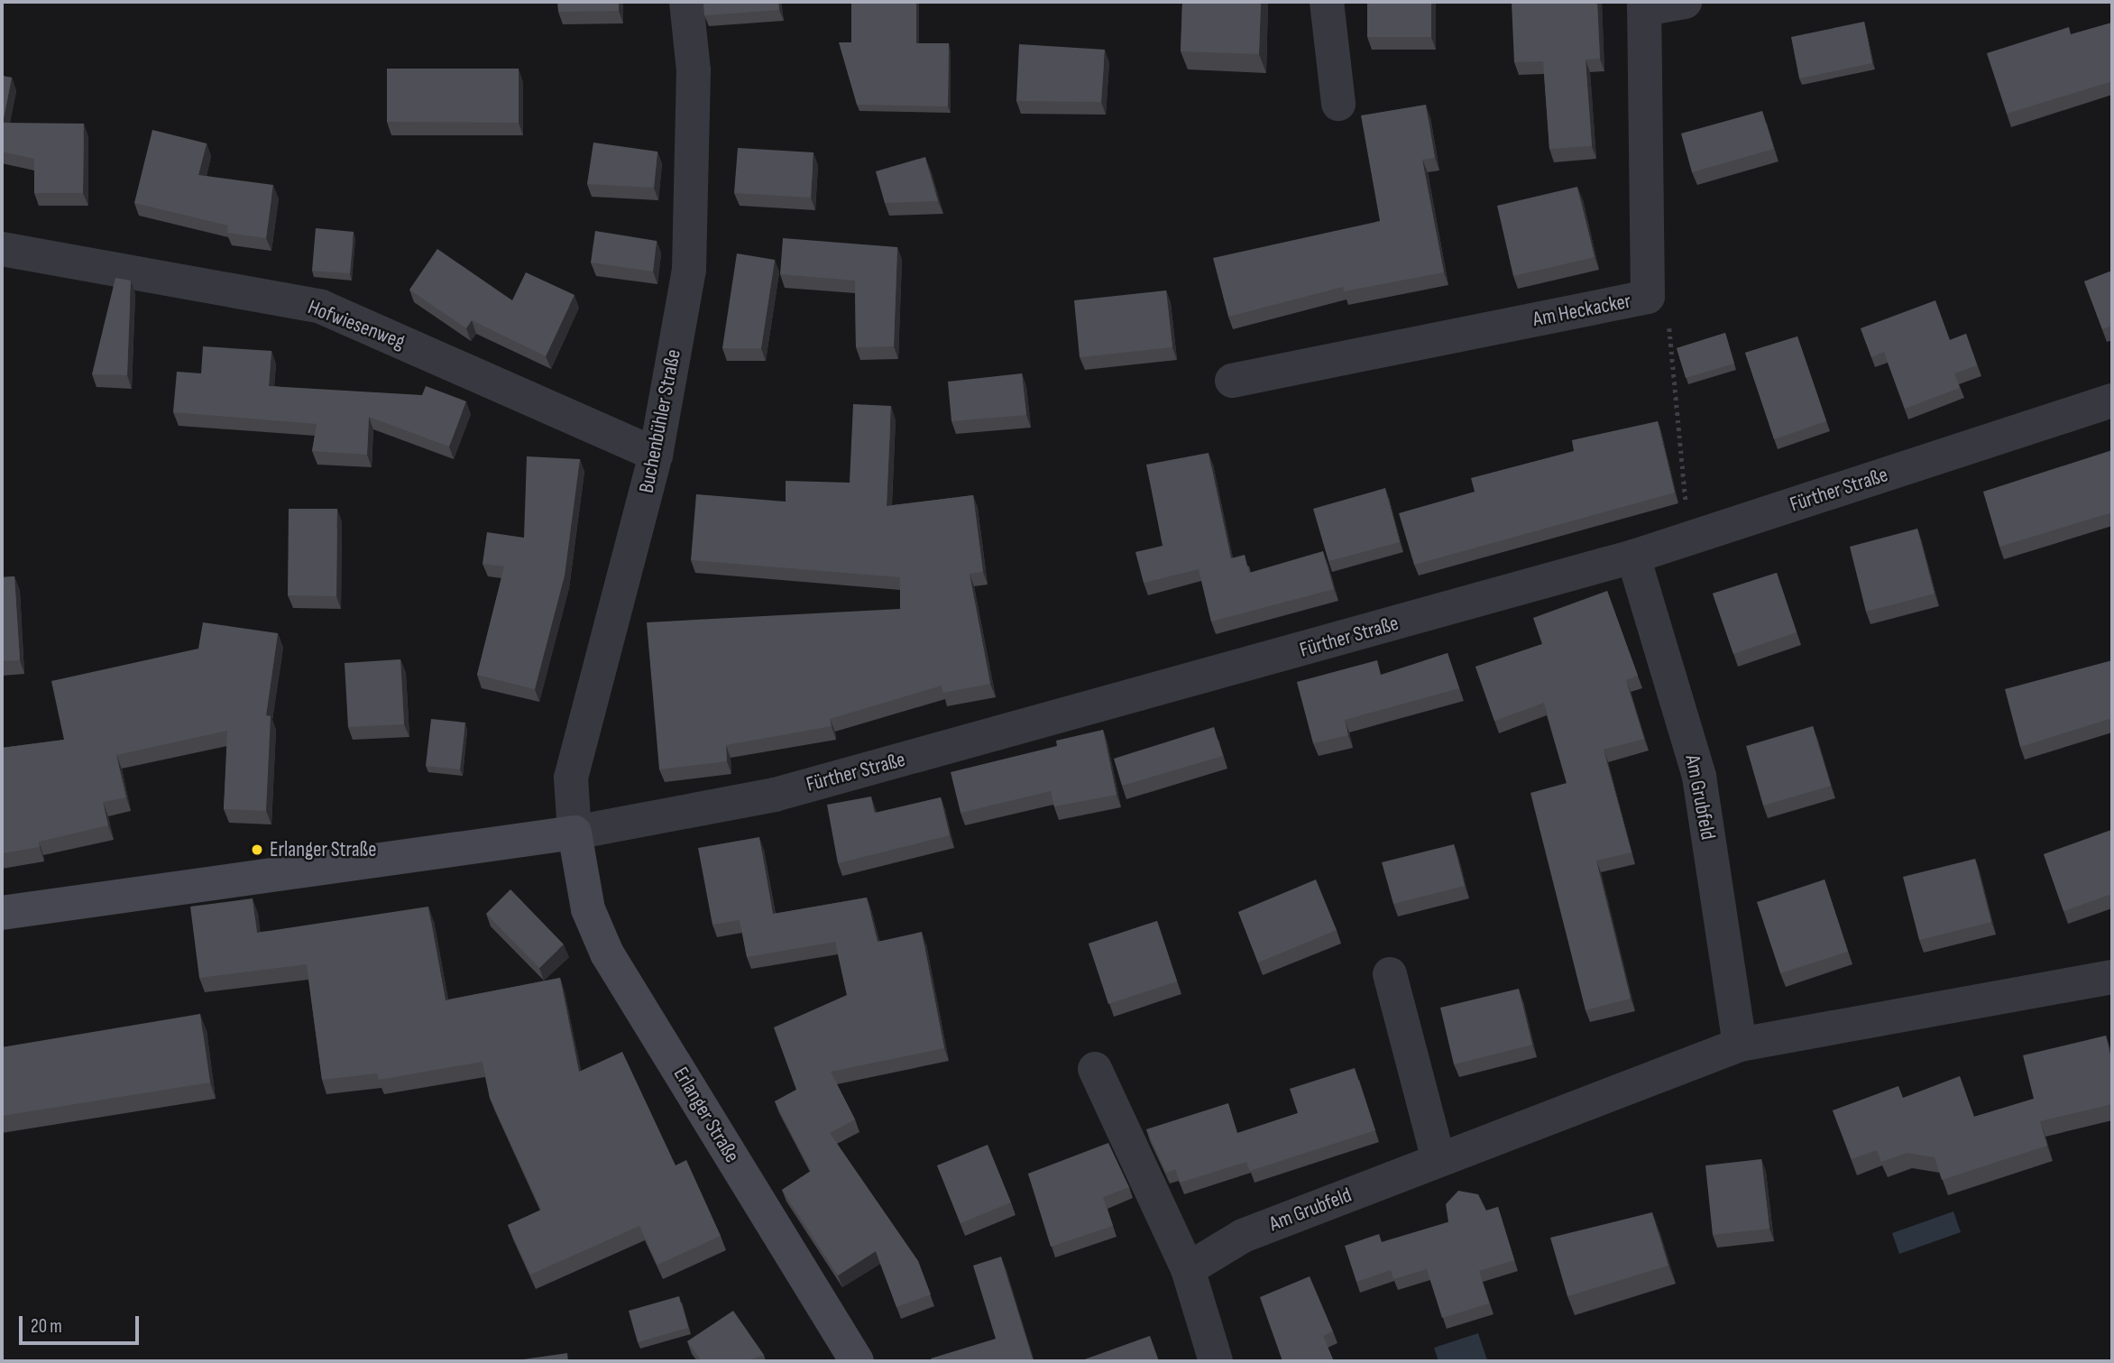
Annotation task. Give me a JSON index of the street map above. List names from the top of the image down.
{
  "streets": {
    "main road": ["Erlanger Straße"],
    "street": [
      "Am Heckacker",
      "Hofwiesenweg",
      "Buchenbühler Straße",
      "Fürther Straße",
      "Am Grubfeld"
    ]
  },
  "crossings": [
    ["Hofwiesenweg", "Buchenbühler Straße"],
    ["Buchenbühler Straße", "Fürther Straße"],
    ["Buchenbühler Straße", "Erlanger Straße"],
    ["Fürther Straße", "Am Grubfeld"],
    ["Fürther Straße", "Erlanger Straße"]
  ],
  "places": ["Erlanger Straße"],
  "scale_bar": "20 m"
}
